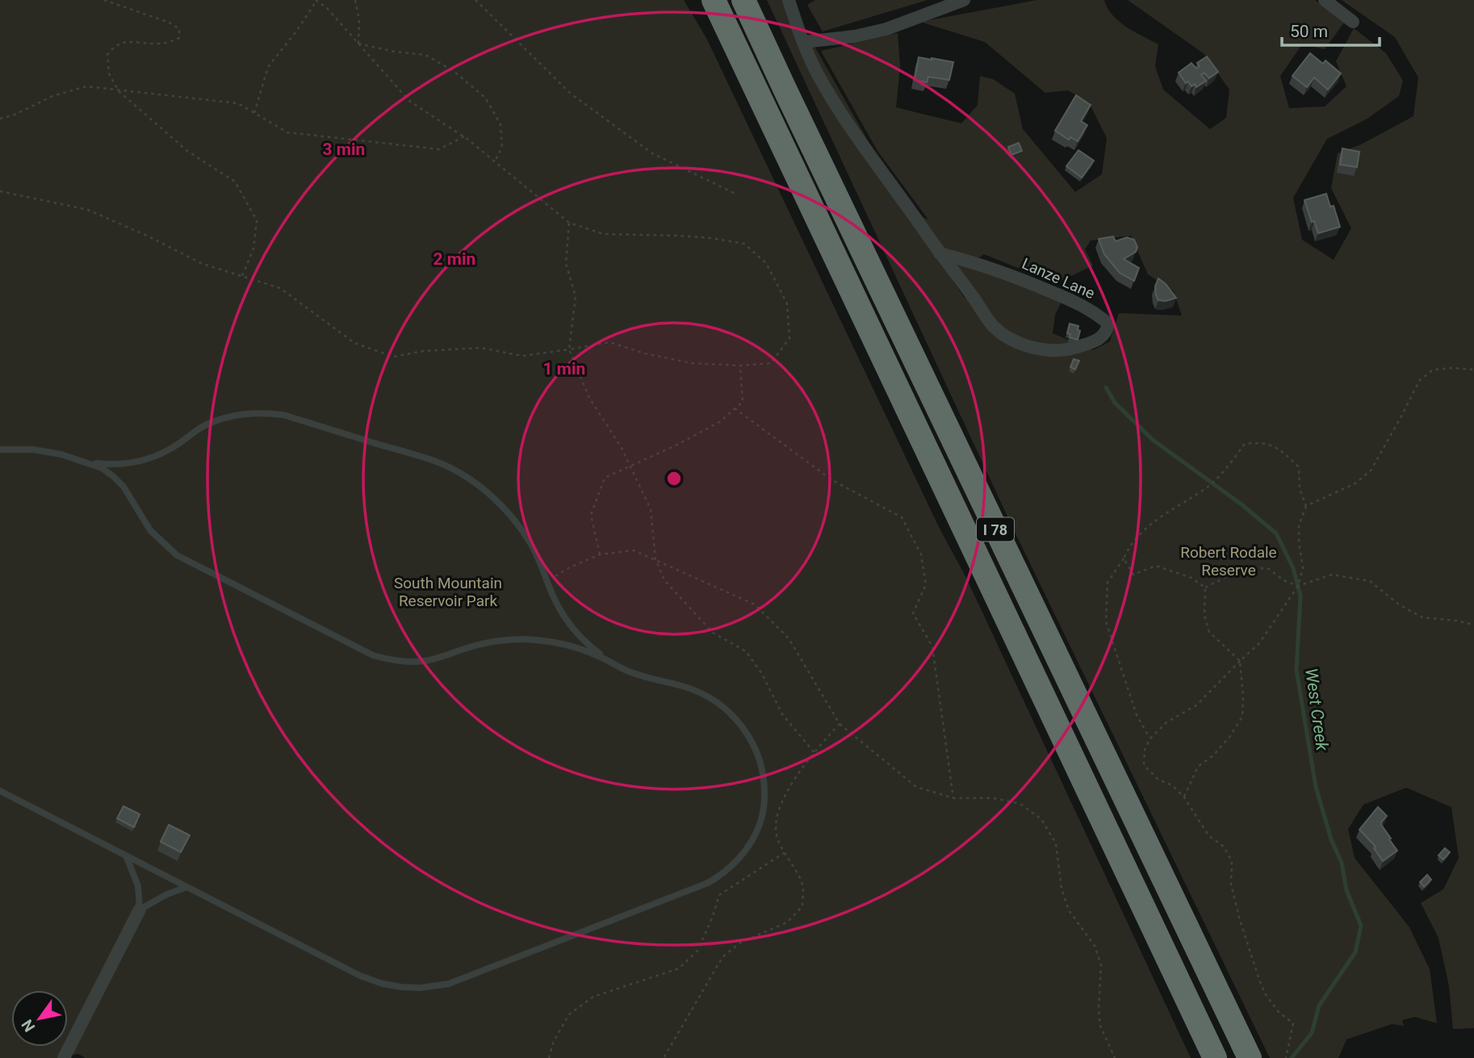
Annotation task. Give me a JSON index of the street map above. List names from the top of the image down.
{
  "streets": {
    "highway": ["I 78"],
    "street": ["Lanze Lane"]
  },
  "water": ["West Creek"],
  "parks": ["Robert Rodale Reserve", "South Mountain Reservoir Park"],
  "scale_bar": "50 m",
  "north": "bottom left",
  "rings": ["3 min", "2 min", "1 min"]
}
